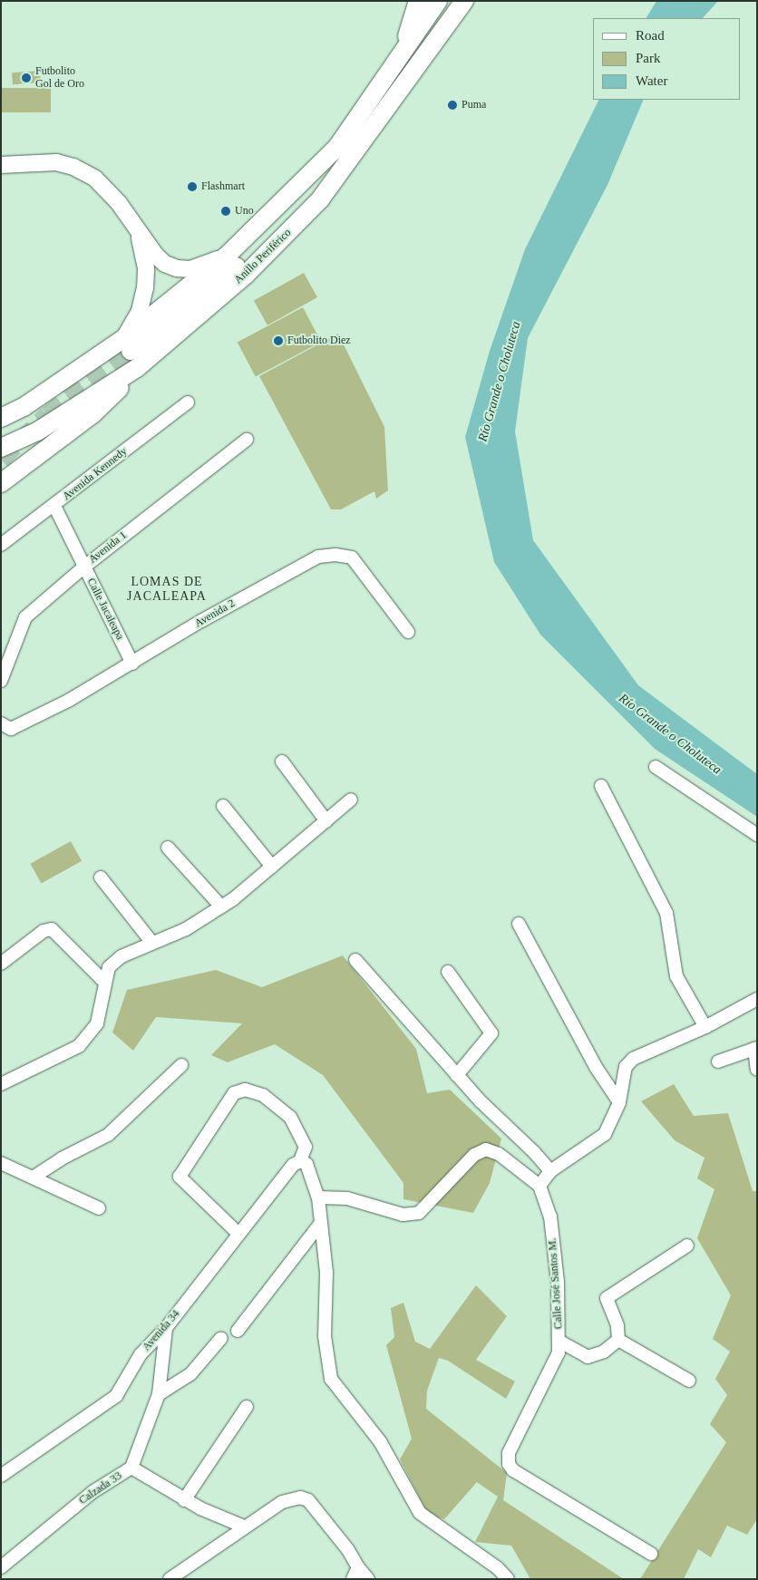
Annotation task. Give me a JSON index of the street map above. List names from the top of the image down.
{
  "streets": {
    "highway": ["Anillo Periférico"],
    "street": [
      "Avenida Kennedy",
      "Avenida 1",
      "Calle Jacaleapa",
      "Avenida 2",
      "Calle José Santos M.",
      "Avenida 34",
      "Calzada 33"
    ]
  },
  "crossings": [
    ["Avenida Kennedy", "Calle Jacaleapa"],
    ["Avenida 1", "Calle Jacaleapa"],
    ["Calle Jacaleapa", "Avenida 2"],
    ["Avenida 34", "Calzada 33"]
  ],
  "districts": ["LOMAS DE JACALEAPA"],
  "water": ["Río Grande o Choluteca"],
  "places": [
    "Futbolito Gol de Oro",
    "Puma",
    "Flashmart",
    "Uno",
    "Futbolito Diez"
  ],
  "legend": ["Road", "Park", "Water"]
}
